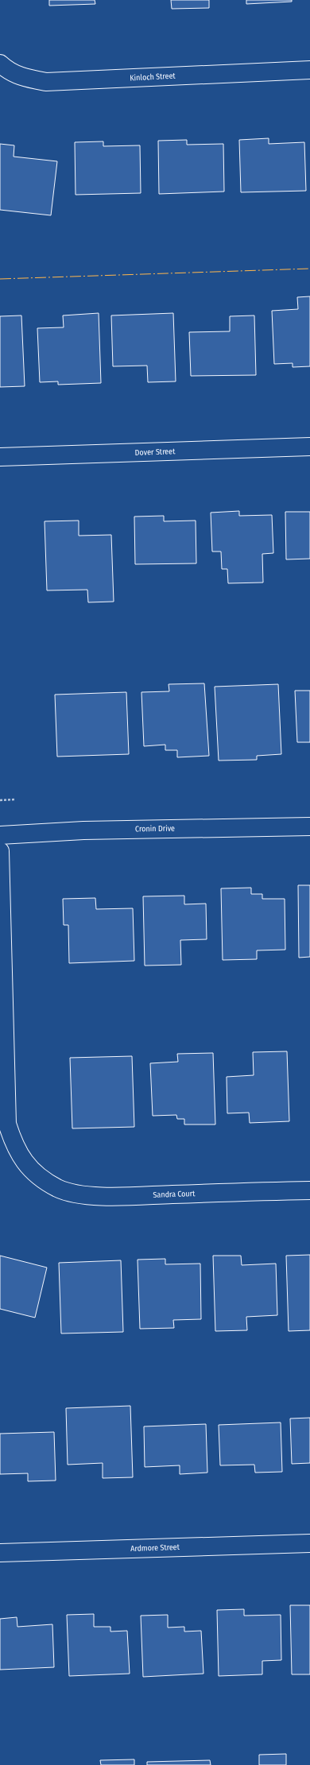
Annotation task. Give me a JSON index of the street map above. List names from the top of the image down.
{
  "streets": {
    "street": [
      "Kinloch Street",
      "Dover Street",
      "Cronin Drive",
      "Sandra Court",
      "Ardmore Street"
    ]
  }
}
